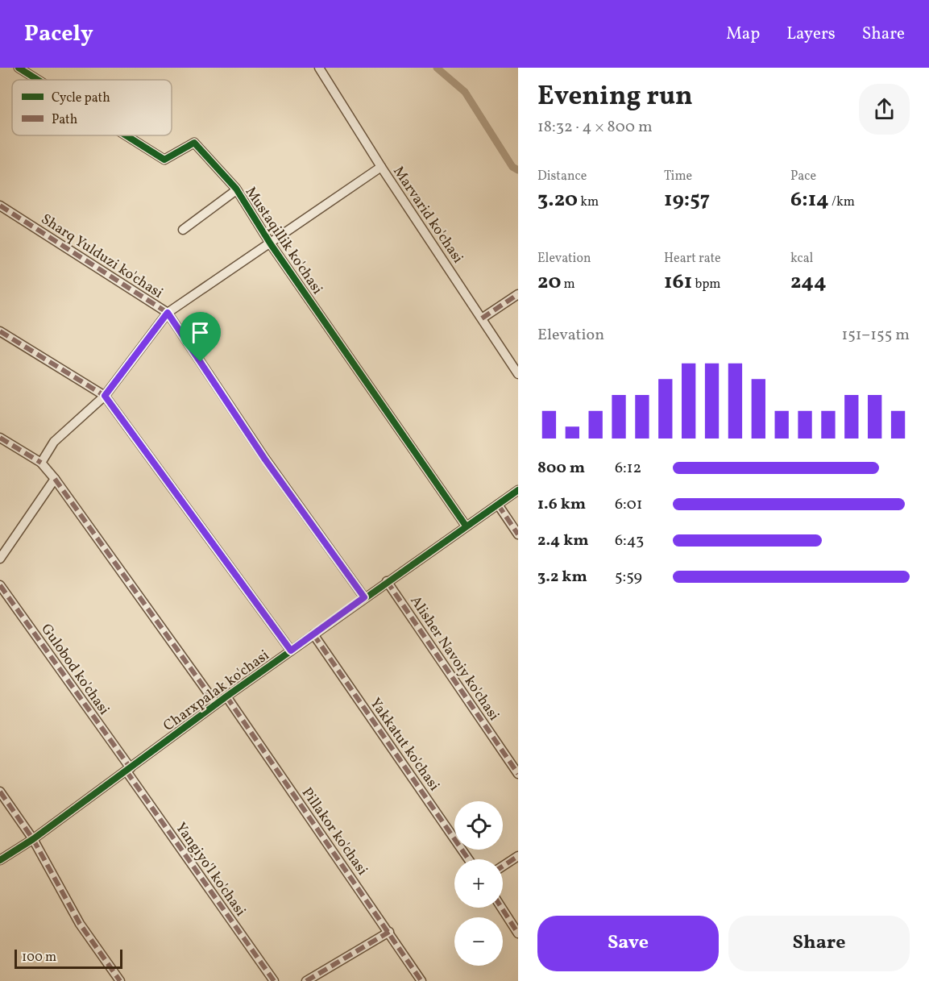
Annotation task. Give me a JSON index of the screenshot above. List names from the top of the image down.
{
  "streets": {
    "street": [
      "Marvarid ko'chasi",
      "Mustaqillik ko'chasi",
      "Sharq Yulduzi ko'chasi",
      "Alisher Navoiy ko'chasi",
      "Gulobod ko'chasi",
      "Charxpalak ko'chasi",
      "Yakkatut ko'chasi",
      "Pillakor ko'chasi",
      "Yangiyo'l ko'chasi"
    ]
  },
  "crossings": [
    ["Mustaqillik ko'chasi", "Charxpalak ko'chasi"],
    ["Sharq Yulduzi ko'chasi", "Charxpalak ko'chasi"],
    ["Alisher Navoiy ko'chasi", "Charxpalak ko'chasi"],
    ["Gulobod ko'chasi", "Charxpalak ko'chasi"],
    ["Gulobod ko'chasi", "Yangiyo'l ko'chasi"],
    ["Charxpalak ko'chasi", "Yakkatut ko'chasi"],
    ["Charxpalak ko'chasi", "Pillakor ko'chasi"],
    ["Charxpalak ko'chasi", "Yangiyo'l ko'chasi"]
  ],
  "legend": ["Cycle path", "Path"],
  "scale_bar": "100 m",
  "page": {
    "header": "Pacely",
    "nav": ["Map", "Layers", "Share"],
    "heading": ["Evening run", "18:32 · 4 × 800 m"],
    "stats": [
      ["Distance", "3.20 km"],
      ["Time", "19:57"],
      ["Pace", "6:14 /km"],
      ["Elevation", "20 m"],
      ["Heart rate", "161 bpm"],
      ["kcal", "244"]
    ],
    "chart": ["Elevation", "151–155 m"],
    "list": [
      {
        "name": "800 m",
        "note": "6:12"
      },
      {
        "name": "1.6 km",
        "note": "6:01"
      },
      {
        "name": "2.4 km",
        "note": "6:43"
      },
      {
        "name": "3.2 km",
        "note": "5:59"
      }
    ],
    "map_buttons": ["+", "−"],
    "buttons": ["Save", "Share"],
    "scale": "100 m"
  }
}
